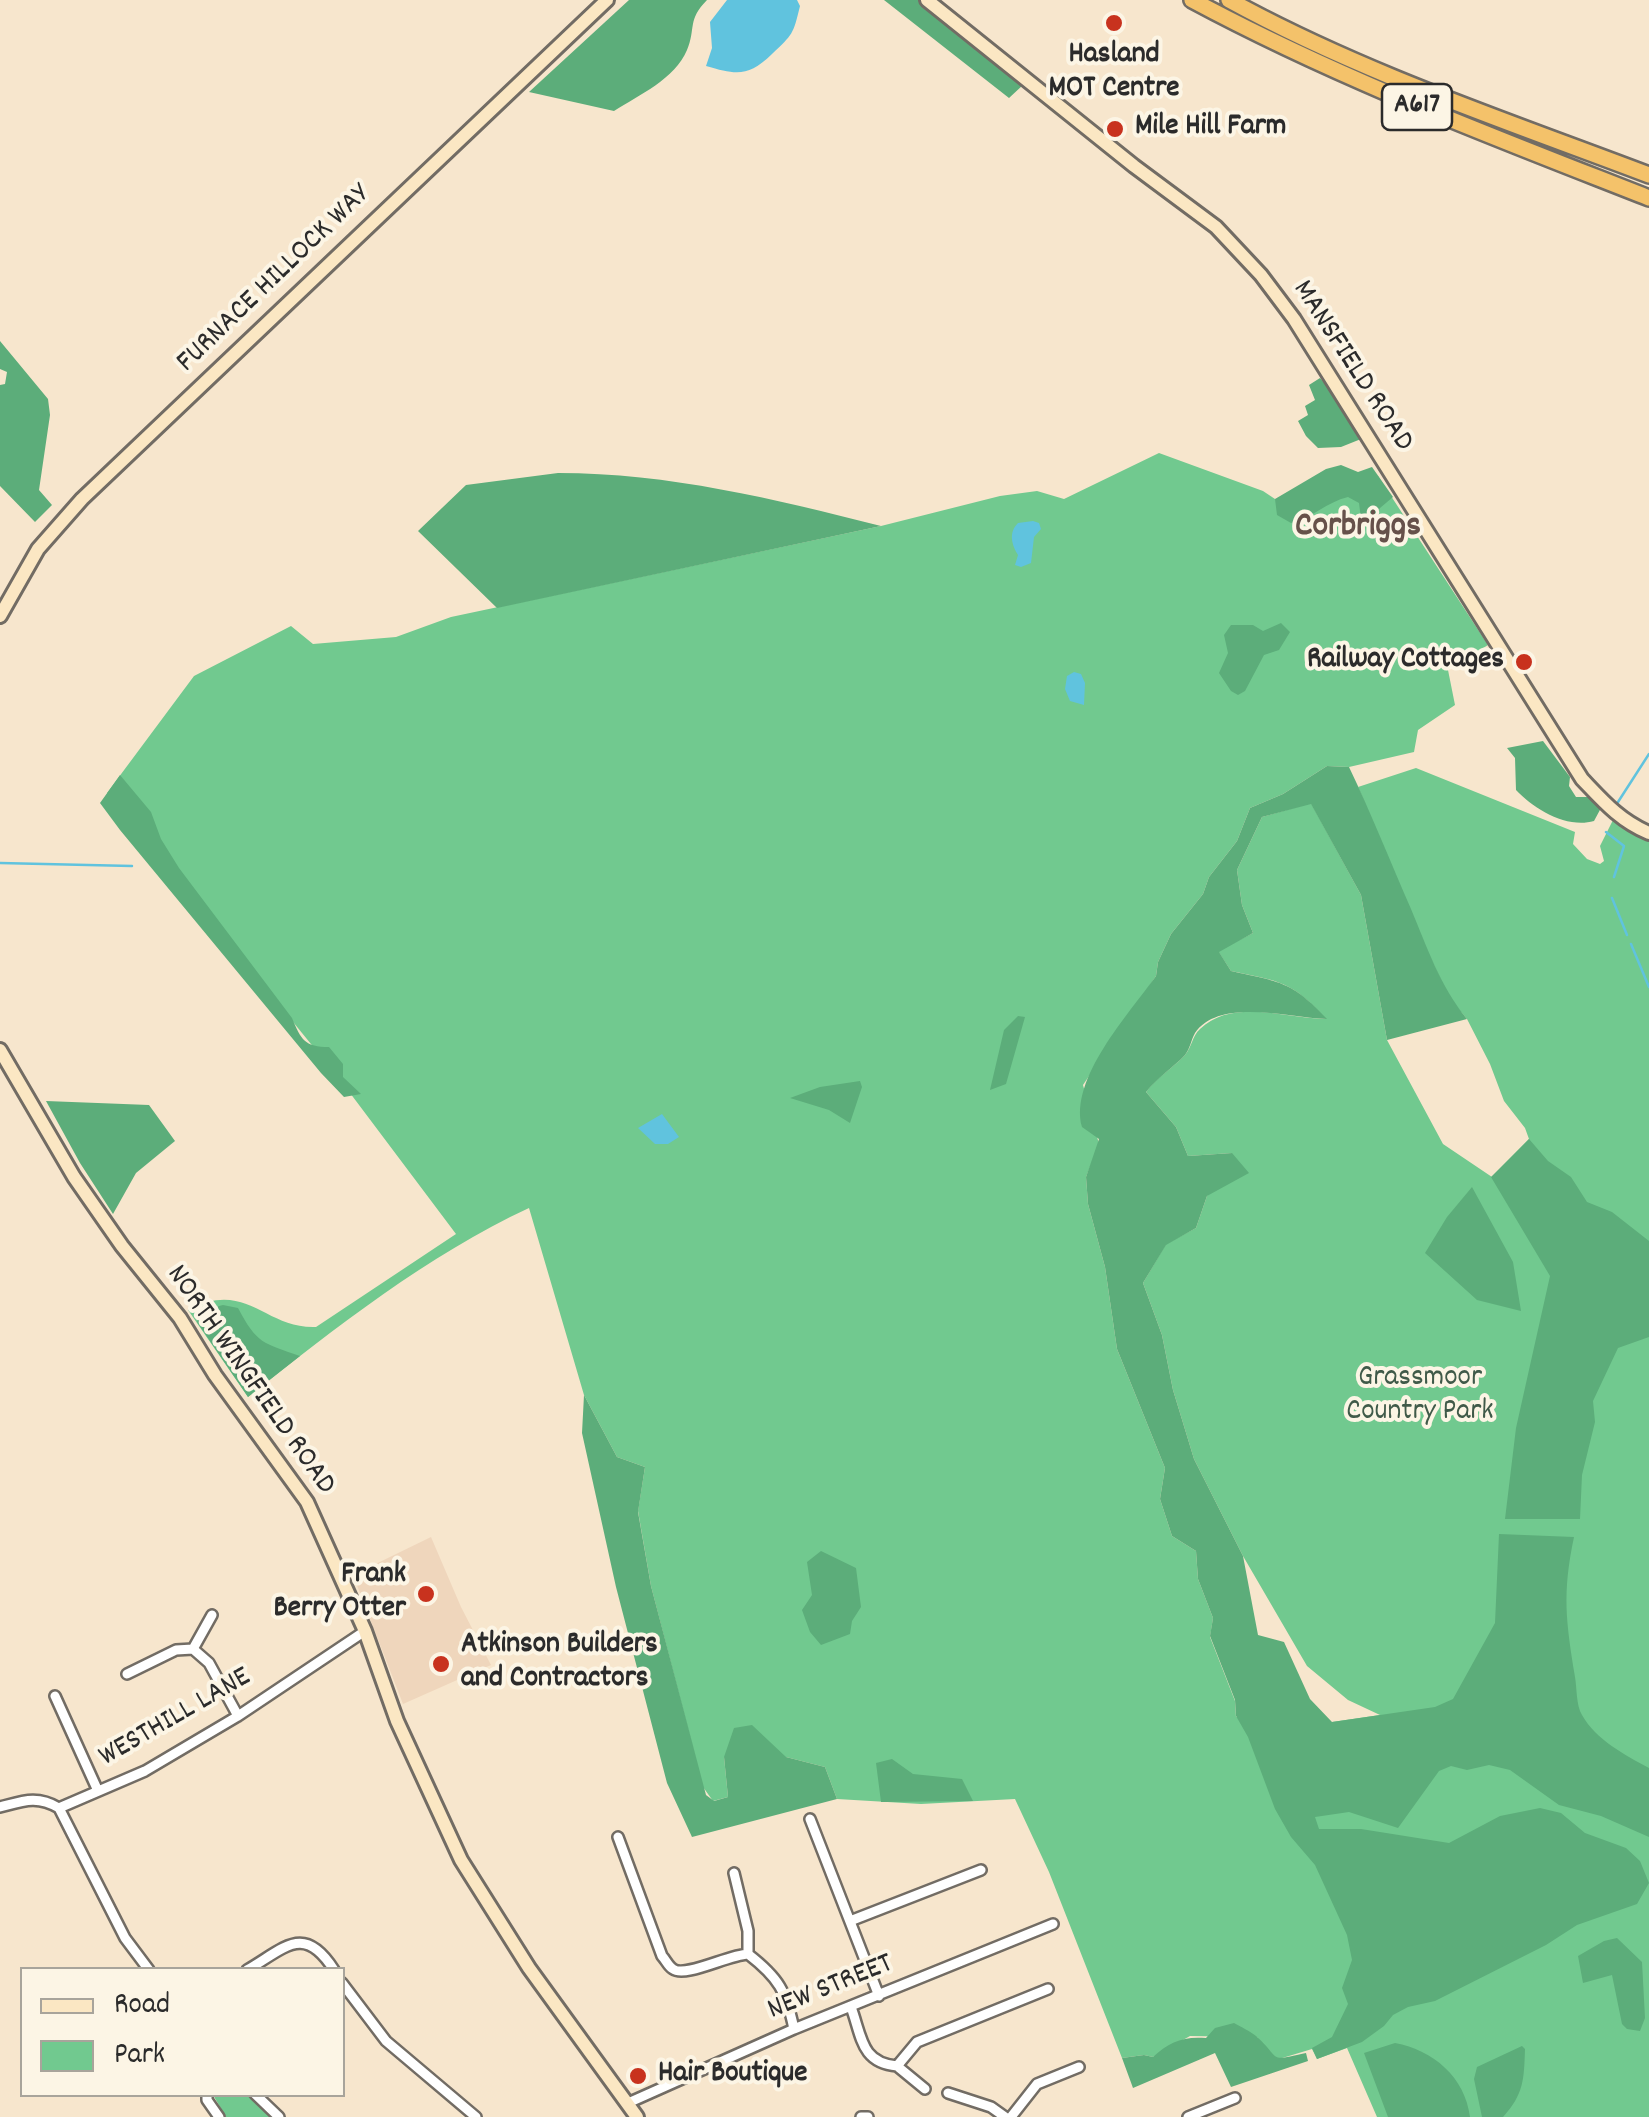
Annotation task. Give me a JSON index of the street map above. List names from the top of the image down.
{
  "streets": {
    "highway": ["A617"],
    "main road": ["FURNACE HILLOCK WAY", "MANSFIELD ROAD", "NORTH WINGFIELD ROAD"],
    "street": ["WESTHILL LANE", "NEW STREET"]
  },
  "crossings": [
    ["NORTH WINGFIELD ROAD", "WESTHILL LANE"],
    ["NORTH WINGFIELD ROAD", "NEW STREET"]
  ],
  "districts": ["Corbriggs"],
  "parks": ["Grassmoor Country Park"],
  "places": [
    "Hasland MOT Centre",
    "Mile Hill Farm",
    "Railway Cottages",
    "Frank Berry Otter",
    "Atkinson Builders and Contractors",
    "Hair Boutique"
  ],
  "legend": ["Road", "Park"]
}
